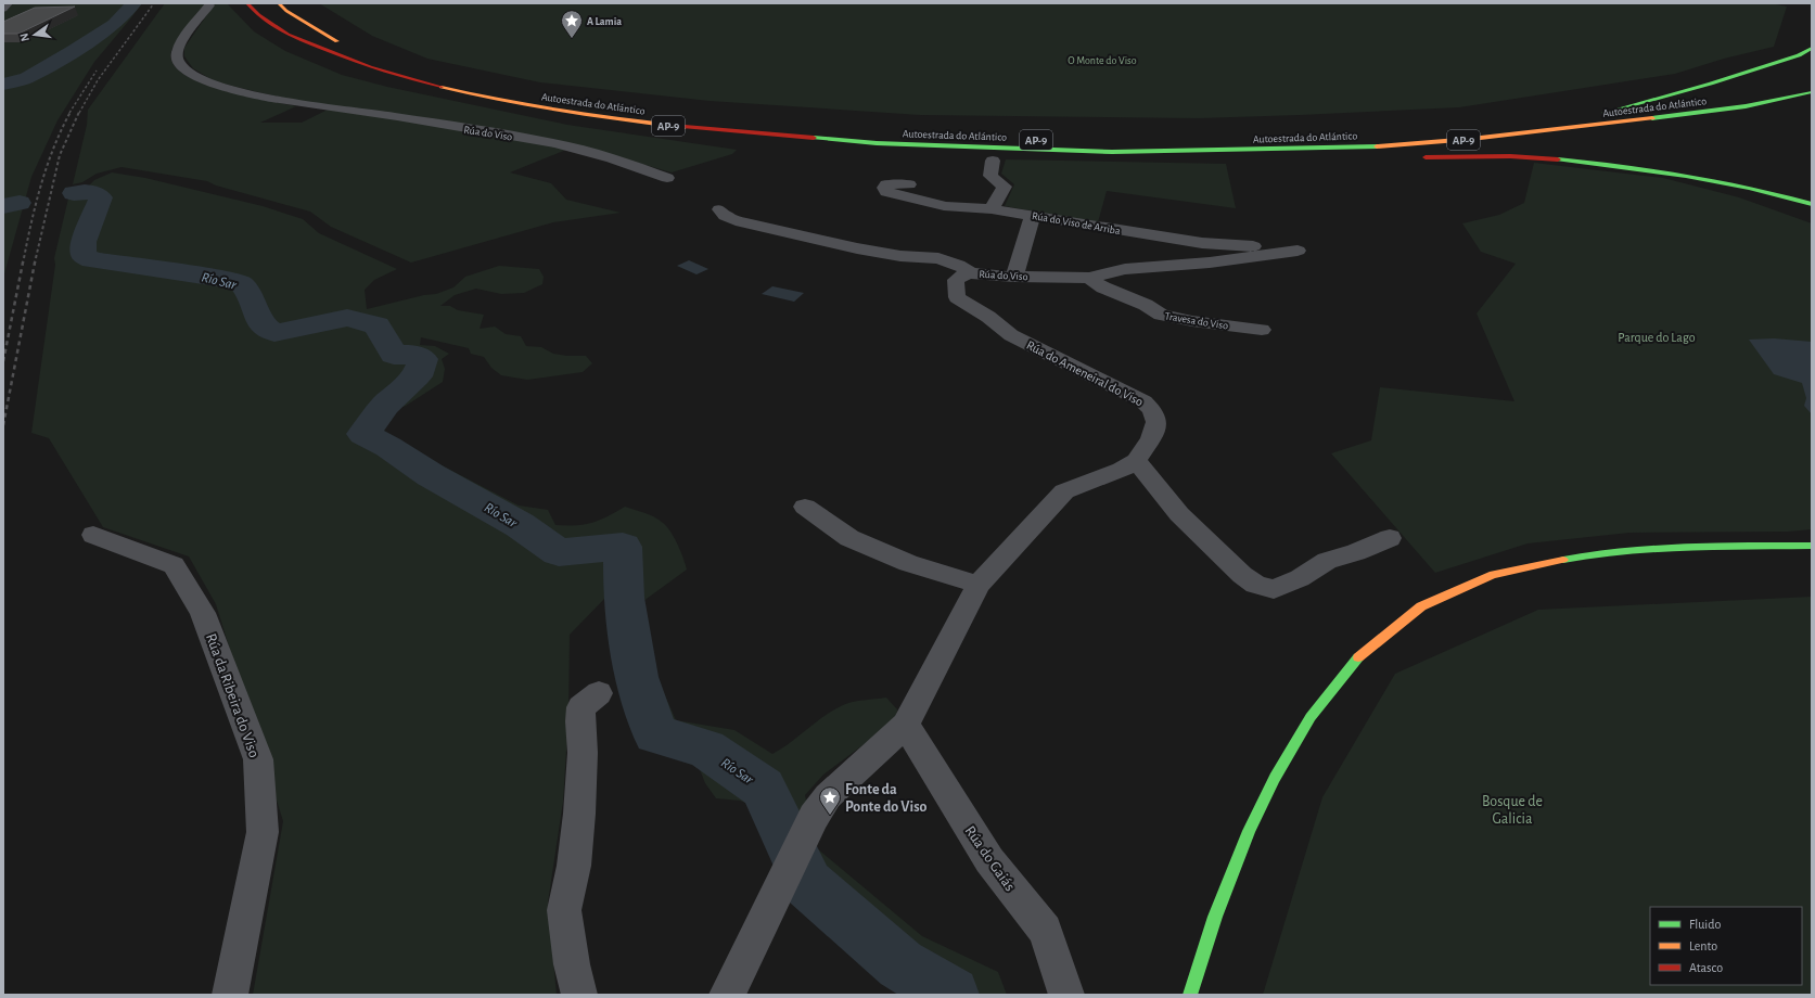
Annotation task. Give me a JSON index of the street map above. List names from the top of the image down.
{
  "streets": {
    "main road": ["Autoestrada do Atlántico", "AP-9"],
    "street": [
      "Rúa do Viso",
      "Rúa do Viso de Arriba",
      "Travesa do Viso",
      "Rúa do Ameneiral do Viso",
      "Rúa da Ribeira do Viso",
      "Rúa do Gaiás"
    ]
  },
  "crossings": [
    ["Rúa do Viso", "Rúa do Viso de Arriba"],
    ["Rúa do Viso", "Travesa do Viso"],
    ["Rúa do Viso", "Rúa do Ameneiral do Viso"],
    ["Rúa do Ameneiral do Viso", "Rúa do Gaiás"]
  ],
  "water": ["Río Sar"],
  "parks": ["O Monte do Viso", "Parque do Lago", "Bosque de Galicia"],
  "places": {
    "place": ["A Lamia", "Fonte da Ponte do Viso"]
  },
  "legend": ["Fluido", "Lento", "Atasco"],
  "north": "left"
}
